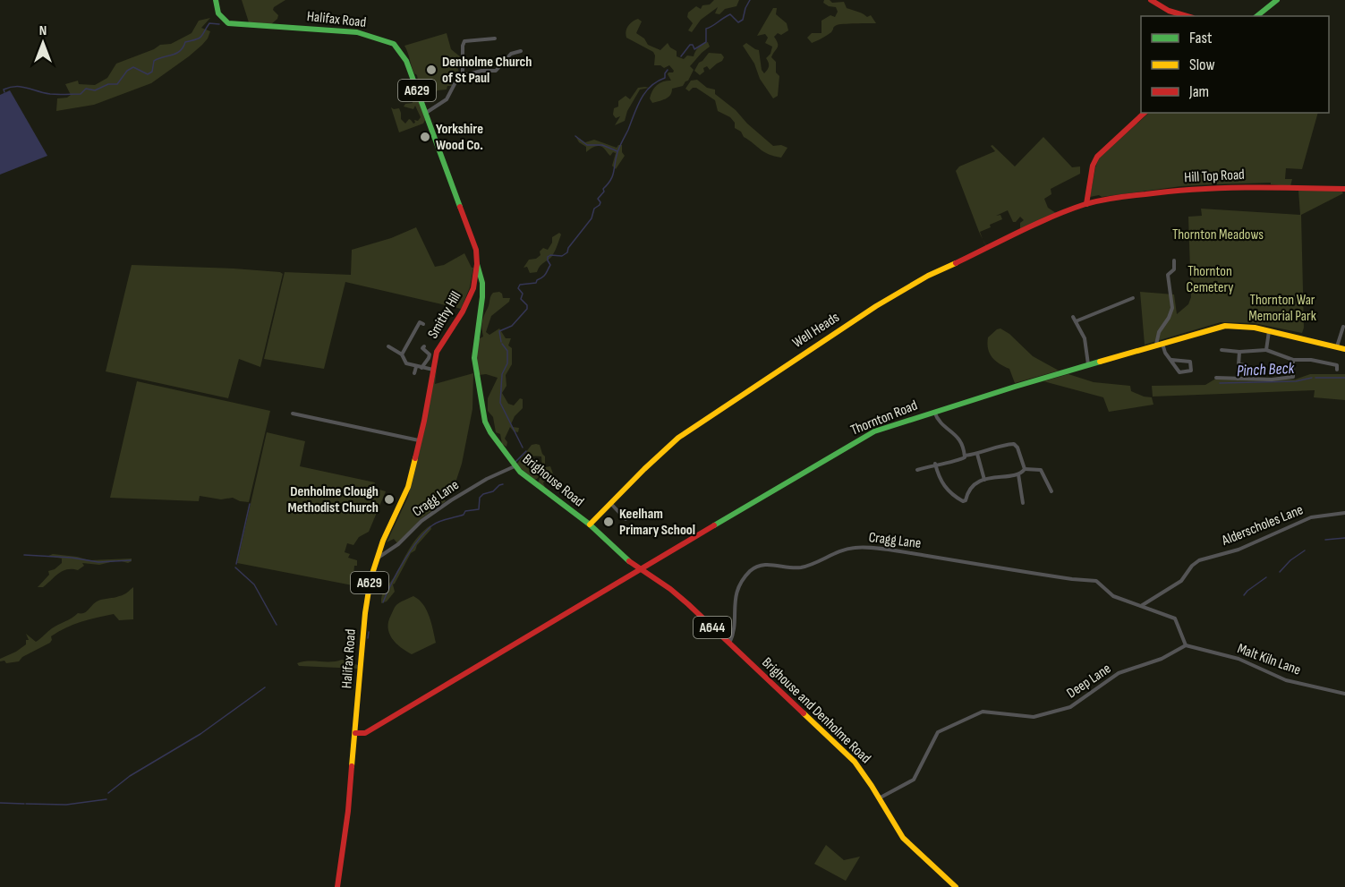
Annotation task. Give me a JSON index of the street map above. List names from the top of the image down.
{
  "streets": {
    "main road": [
      "Halifax Road",
      "A629",
      "Hill Top Road",
      "Smithy Hill",
      "Well Heads",
      "Thornton Road",
      "Brighouse Road",
      "A644",
      "Brighouse and Denholme Road"
    ],
    "street": [
      "Cragg Lane",
      "Alderscholes Lane",
      "Malt Kiln Lane",
      "Deep Lane"
    ]
  },
  "crossings": [
    ["Halifax Road", "Smithy Hill"],
    ["Halifax Road", "Thornton Road"],
    ["Halifax Road", "Brighouse Road"],
    ["Halifax Road", "Cragg Lane"],
    ["Hill Top Road", "Well Heads"],
    ["Smithy Hill", "Brighouse Road"],
    ["Well Heads", "Brighouse Road"],
    ["Thornton Road", "Brighouse Road"],
    ["Thornton Road", "Brighouse and Denholme Road"],
    ["Brighouse Road", "Cragg Lane"],
    ["Brighouse Road", "Brighouse and Denholme Road"],
    ["Cragg Lane", "Alderscholes Lane"],
    ["Cragg Lane", "Malt Kiln Lane"],
    ["Cragg Lane", "Deep Lane"],
    ["Cragg Lane", "Brighouse and Denholme Road"],
    ["Malt Kiln Lane", "Deep Lane"],
    ["Deep Lane", "Brighouse and Denholme Road"]
  ],
  "water": ["Pinch Beck"],
  "parks": ["Thornton Meadows", "Thornton Cemetery", "Thornton War Memorial Park"],
  "places": [
    "Denholme Church of St Paul",
    "Yorkshire Wood Co.",
    "Denholme Clough Methodist Church",
    "Keelham Primary School"
  ],
  "legend": ["Fast", "Slow", "Jam"],
  "north": "top"
}
